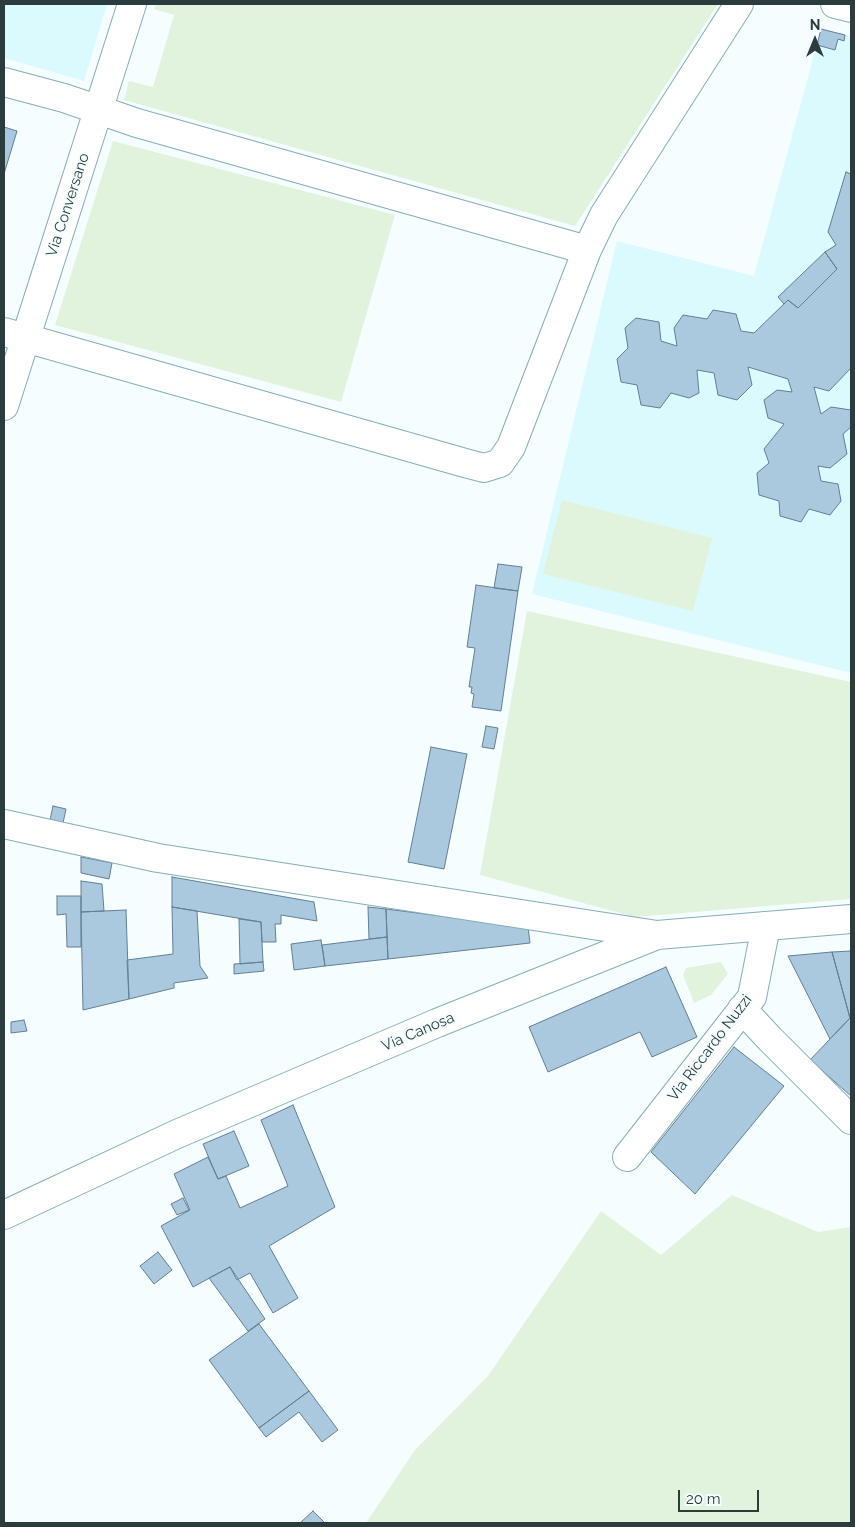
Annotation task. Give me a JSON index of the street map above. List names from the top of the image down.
{
  "streets": {
    "street": ["Via Conversano", "Via Canosa", "Via Riccardo Nuzzi"]
  },
  "crossings": [
    ["Via Canosa", "Via Riccardo Nuzzi"]
  ],
  "scale_bar": "20 m",
  "north": "top"
}
